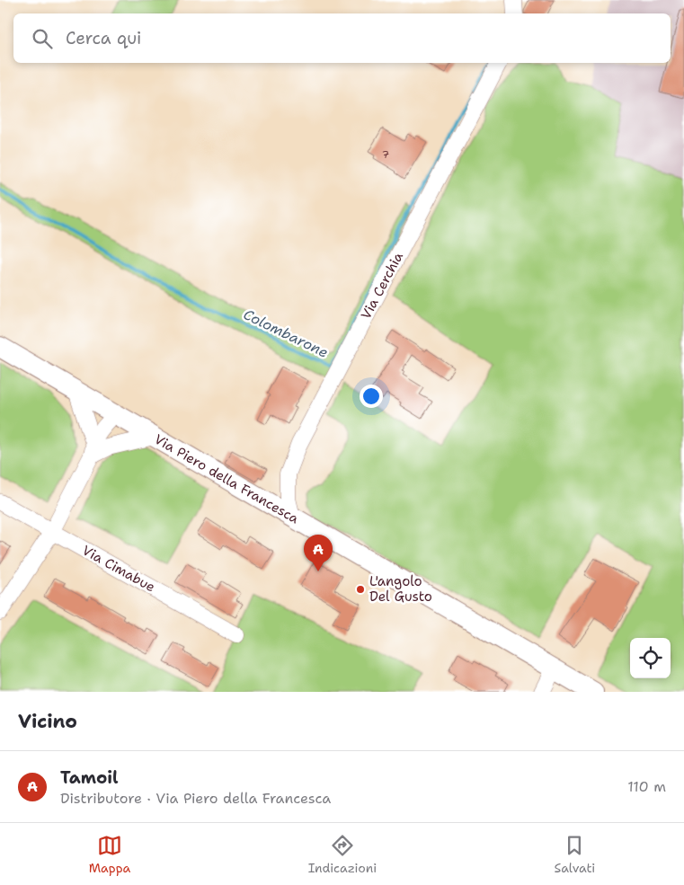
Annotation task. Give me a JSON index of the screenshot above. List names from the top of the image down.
{
  "streets": {
    "main road": ["Via Piero della Francesca"],
    "street": ["Via Cerchia", "Via Cimabue"]
  },
  "crossings": [
    ["Via Cerchia", "Via Piero della Francesca"]
  ],
  "water": ["Colombarone"],
  "places": ["L'angolo Del Gusto"],
  "house_numbers": ["7"],
  "page": {
    "search": "Cerca qui",
    "pins": "A",
    "heading": "Vicino",
    "list": [
      {
        "mark": "A",
        "name": "Tamoil",
        "note": "Distributore · Via Piero della Francesca",
        "value": "110 m"
      }
    ],
    "nav": ["Mappa", "Indicazioni", "Salvati"]
  }
}
